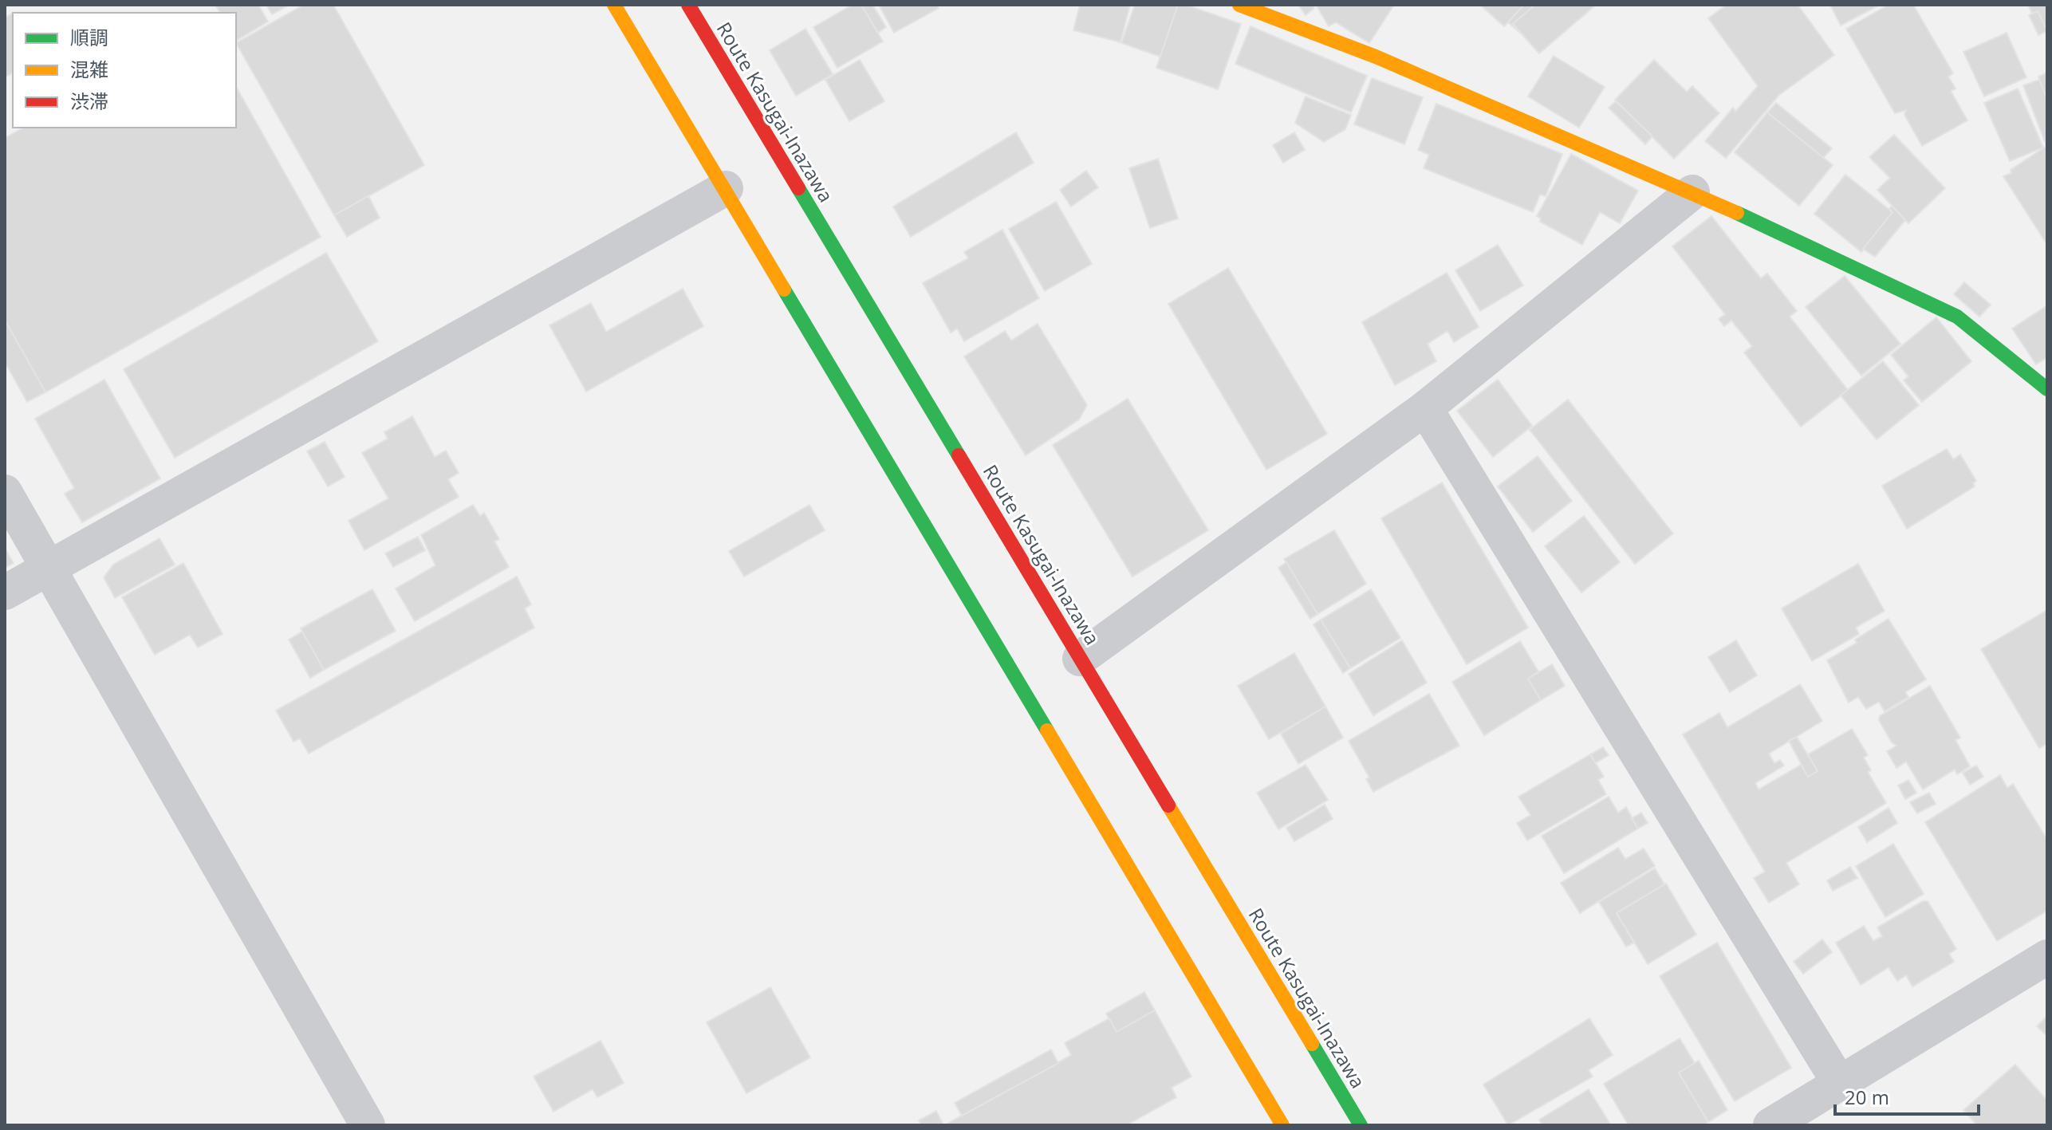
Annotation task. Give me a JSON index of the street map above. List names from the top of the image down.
{
  "streets": {
    "main road": ["Route Kasugai-Inazawa"]
  },
  "legend": ["順調", "混雑", "渋滞"],
  "scale_bar": "20 m"
}
